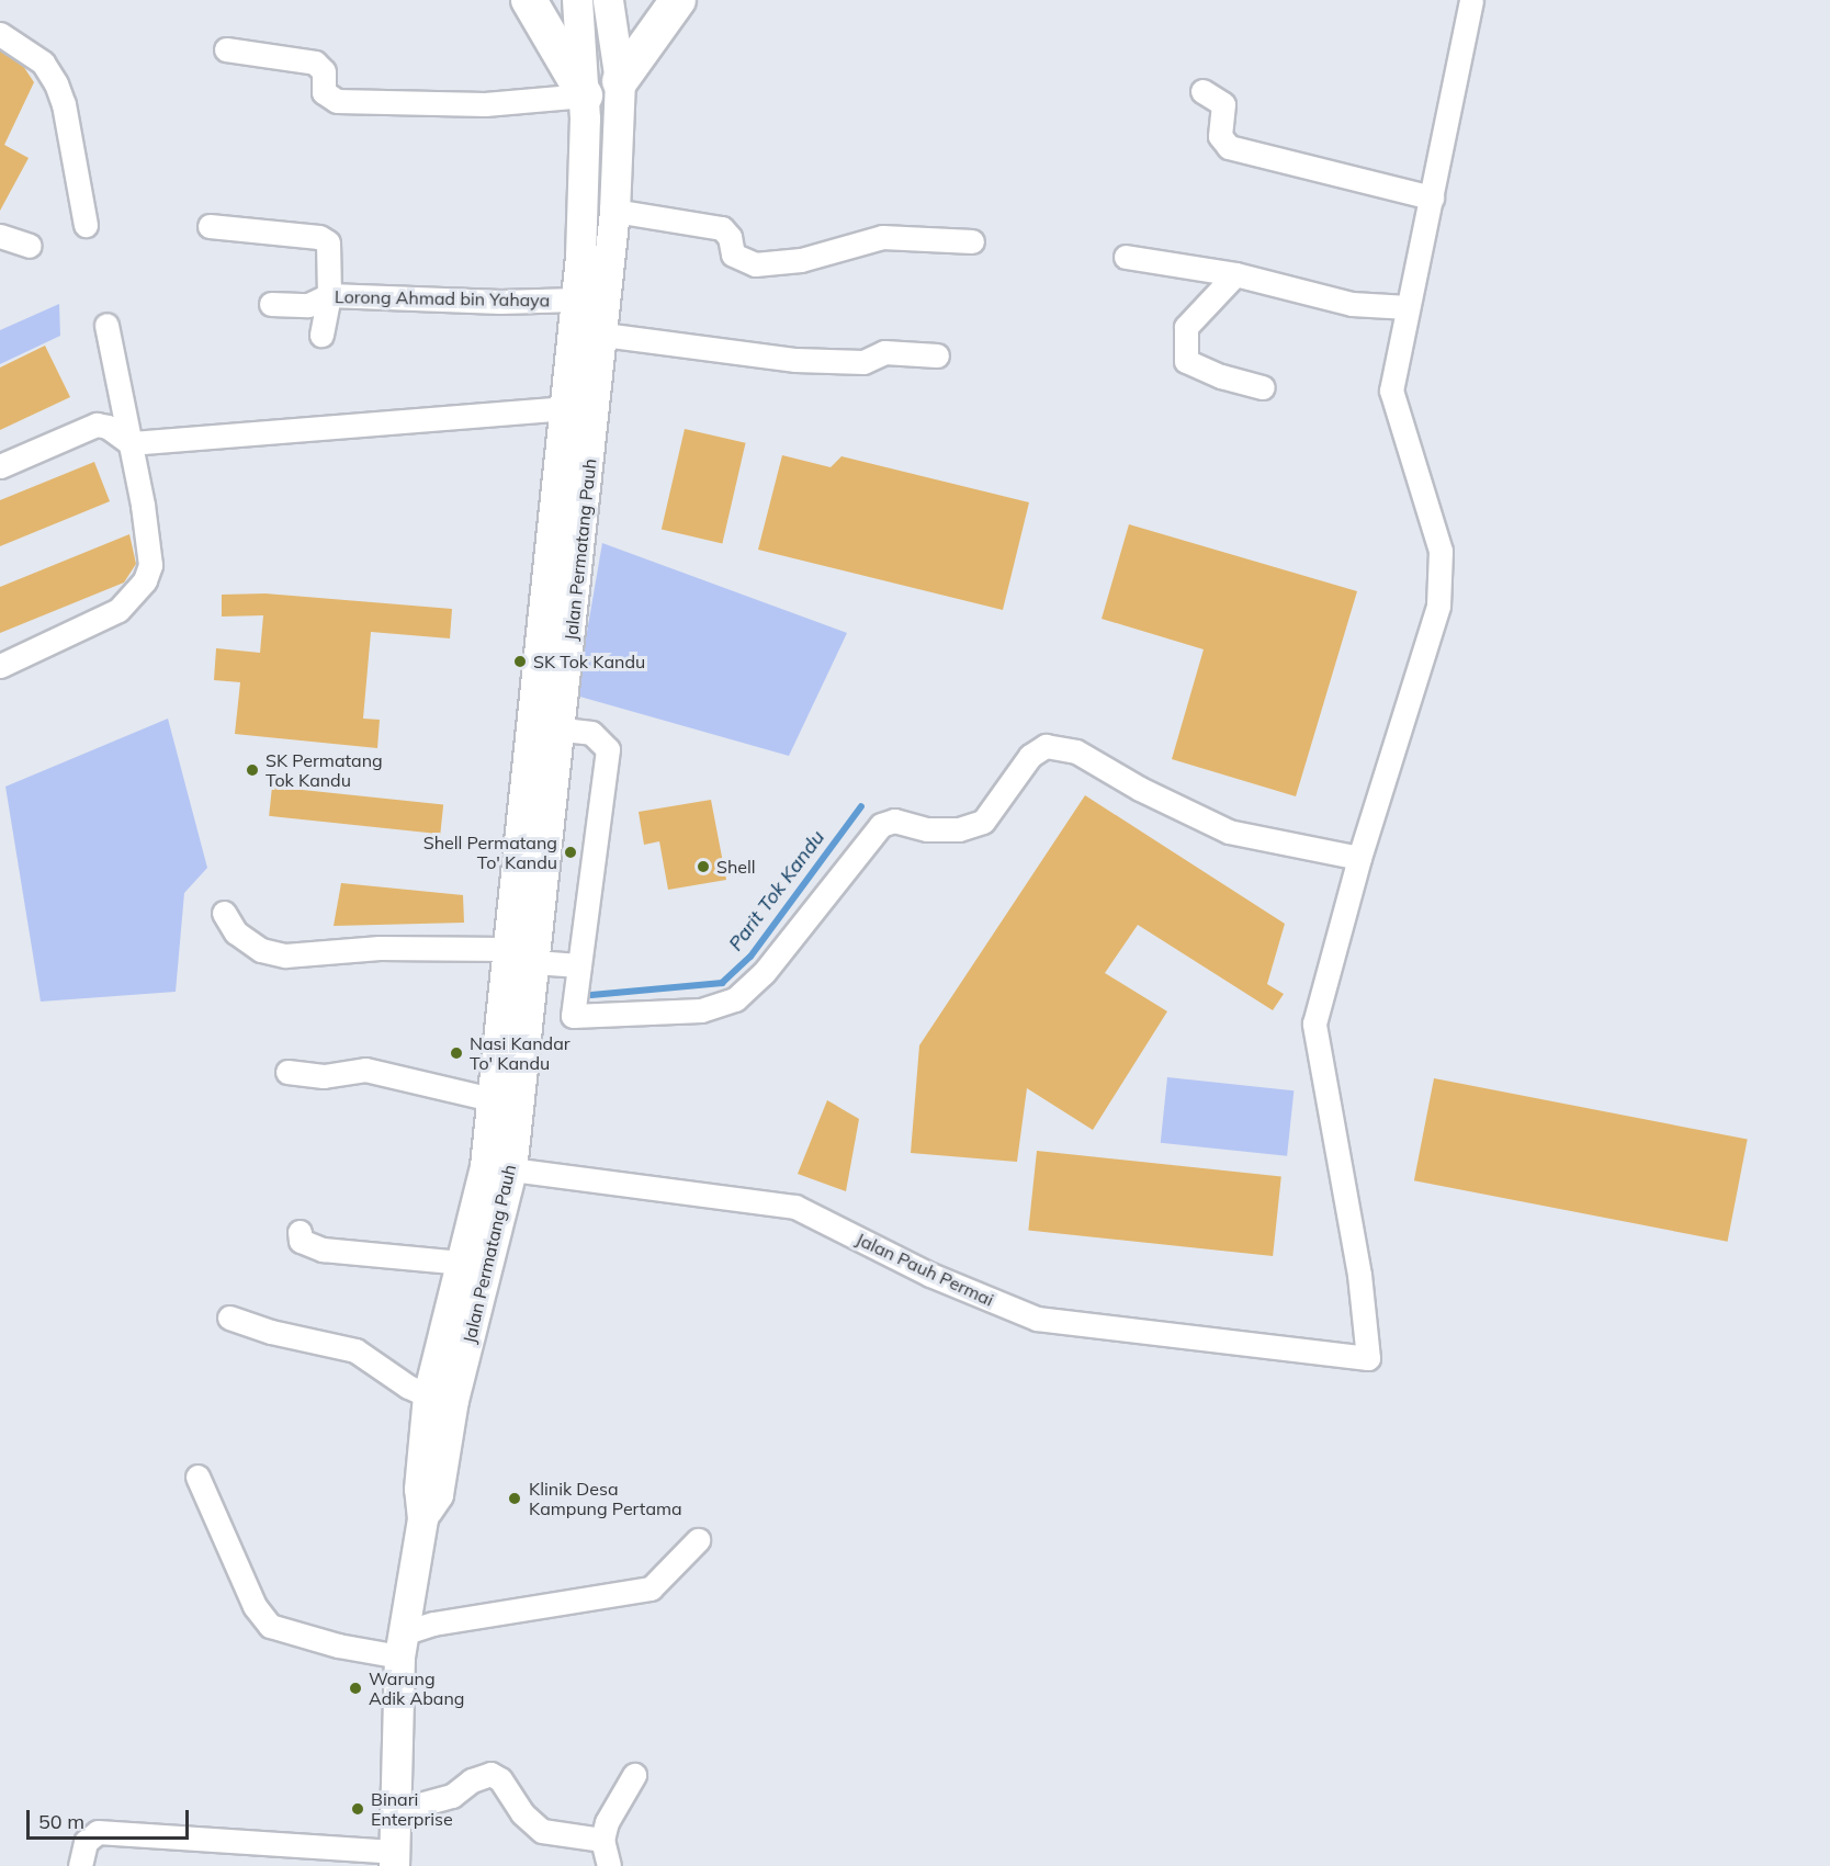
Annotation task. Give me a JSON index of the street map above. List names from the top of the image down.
{
  "streets": {
    "main road": ["Jalan Permatang Pauh"],
    "street": ["Lorong Ahmad bin Yahaya", "Jalan Pauh Permai"]
  },
  "crossings": [
    ["Lorong Ahmad bin Yahaya", "Jalan Permatang Pauh"],
    ["Jalan Permatang Pauh", "Jalan Pauh Permai"]
  ],
  "water": ["Parit Tok Kandu"],
  "places": [
    "SK Tok Kandu",
    "SK Permatang Tok Kandu",
    "Shell Permatang To' Kandu",
    "Shell",
    "Nasi Kandar To' Kandu",
    "Klinik Desa Kampung Pertama",
    "Warung Adik Abang",
    "Binari Enterprise"
  ],
  "scale_bar": "50 m"
}
